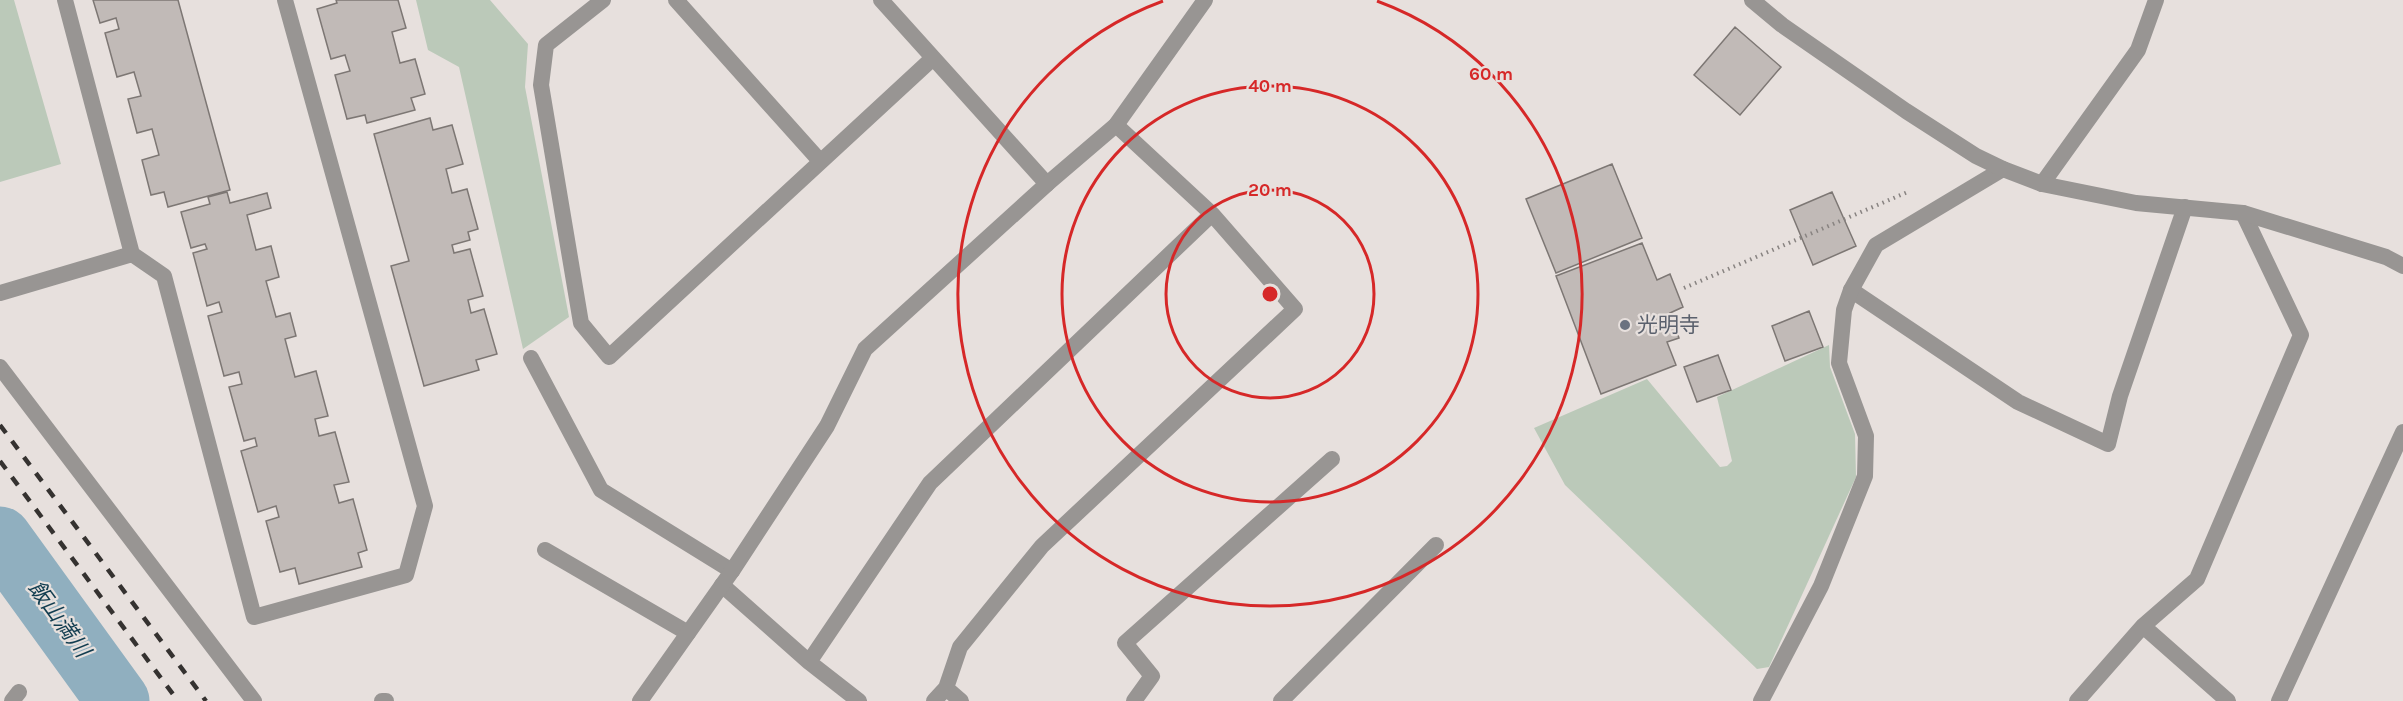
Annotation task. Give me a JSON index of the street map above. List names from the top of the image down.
{
  "water": ["飯山満川"],
  "places": ["光明寺"],
  "rings": ["60 m", "40 m", "20 m"]
}
